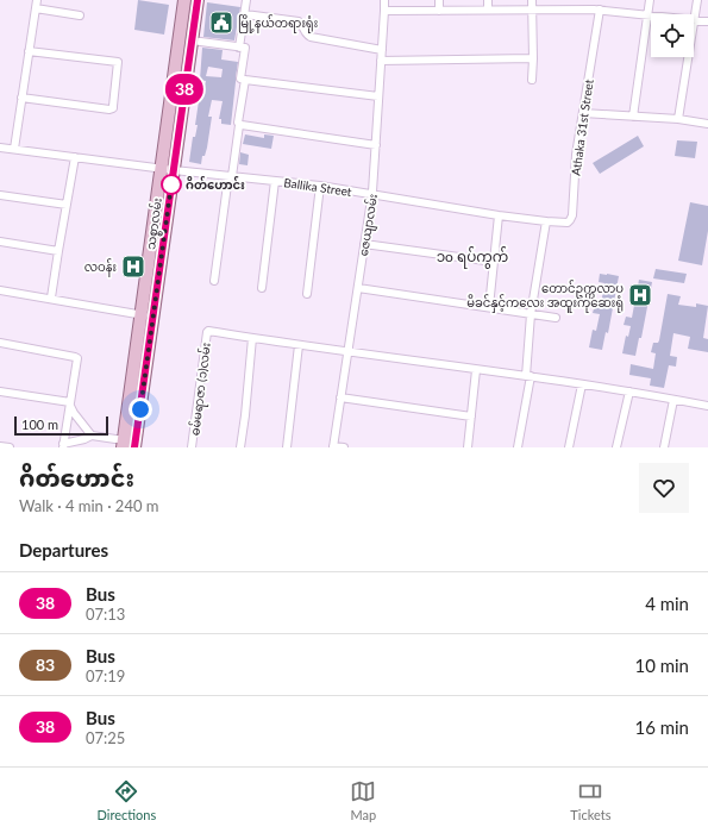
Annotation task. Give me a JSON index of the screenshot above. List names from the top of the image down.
{
  "streets": {
    "main road": ["သစ္စာလမ်း"],
    "street": [
      "Athaka 31st Street",
      "Ballika Street",
      "ဇေယျာလမ်း",
      "ဓမ်မရာဇာ (၁)လမ်း"
    ]
  },
  "crossings": [
    ["Athaka 31st Street", "Ballika Street"],
    ["Ballika Street", "သစ္စာလမ်း"],
    ["Ballika Street", "ဇေယျာလမ်း"]
  ],
  "districts": ["၁o ရပ်ကွက်"],
  "places": {
    "public building": ["မြို့နယ်တရားရုံး"],
    "other": ["ဂိတ်ဟောင်း"],
    "hospital": ["လဝန်း", "တောင်ဥက္ကလာပ မိခင်နှင့်ကလေး အထူးကုဆေးရုံ"]
  },
  "lines": ["bus line 38"],
  "scale_bar": "100 m",
  "page": {
    "on_map": "38",
    "scale": "100 m",
    "heading": [
      ["ဂိတ်ဟောင်း", "Walk · 4 min · 240 m"],
      "Departures"
    ],
    "list": [
      {
        "mark": "38",
        "name": "Bus",
        "note": "07:13",
        "value": "4 min"
      },
      {
        "mark": "83",
        "name": "Bus",
        "note": "07:19",
        "value": "10 min"
      },
      {
        "mark": "38",
        "name": "Bus",
        "note": "07:25",
        "value": "16 min"
      }
    ],
    "tabs": ["Directions", "Map", "Tickets"]
  }
}
